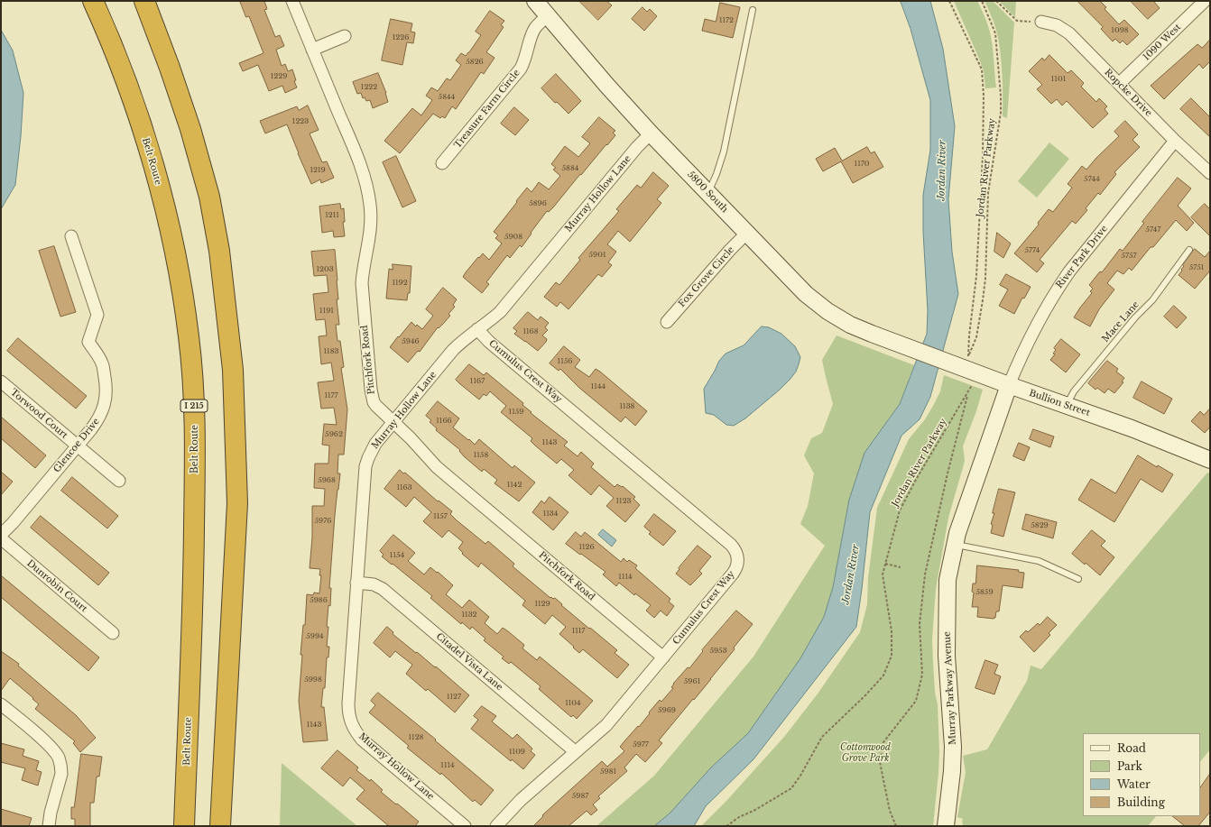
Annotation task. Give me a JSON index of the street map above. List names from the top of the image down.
{
  "streets": {
    "highway": ["Belt Route", "I 215"],
    "street": [
      "1090 West",
      "Ropcke Drive",
      "Treasure Farm Circle",
      "5800 South",
      "Murray Hollow Lane",
      "River Park Drive",
      "Fox Grove Circle",
      "Pitchfork Road",
      "Cumulus Crest Way",
      "Bullion Street",
      "Torwood Court",
      "Glencoe Drive",
      "Dunrobin Court",
      "Citadel Vista Lane",
      "Murray Parkway Avenue"
    ],
    "lane": ["Mace Lane"],
    "path": ["Jordan River Parkway"]
  },
  "crossings": [
    ["1090 West", "Ropcke Drive"],
    ["Ropcke Drive", "River Park Drive"],
    ["Treasure Farm Circle", "5800 South"],
    ["5800 South", "Murray Hollow Lane"],
    ["5800 South", "Fox Grove Circle"],
    ["5800 South", "Bullion Street"],
    ["Murray Hollow Lane", "Pitchfork Road"],
    ["Murray Hollow Lane", "Cumulus Crest Way"],
    ["Murray Hollow Lane", "Citadel Vista Lane"],
    ["River Park Drive", "Bullion Street"],
    ["River Park Drive", "Murray Parkway Avenue"],
    ["Mace Lane", "Bullion Street"],
    ["Pitchfork Road", "Cumulus Crest Way"],
    ["Cumulus Crest Way", "Citadel Vista Lane"],
    ["Bullion Street", "Murray Parkway Avenue"],
    ["Torwood Court", "Glencoe Drive"]
  ],
  "water": ["Jordan River"],
  "parks": ["Cottonwood Grove Park"],
  "house_numbers": [
    "1172",
    "1098",
    "1226",
    "5826",
    "1229",
    "1101",
    "1222",
    "5844",
    "1223",
    "1170",
    "5884",
    "1219",
    "5744",
    "5896",
    "1211",
    "5747",
    "5908",
    "5774",
    "5901",
    "5757",
    "5751",
    "1203",
    "1192",
    "1191",
    "1168",
    "5946",
    "1183",
    "1156",
    "1167",
    "1144",
    "1177",
    "1138",
    "1159",
    "1166",
    "5962",
    "1143",
    "1158",
    "5968",
    "1142",
    "1163",
    "1123",
    "1134",
    "1157",
    "5976",
    "5829",
    "1126",
    "1154",
    "1114",
    "5859",
    "5986",
    "1129",
    "1132",
    "1117",
    "5994",
    "5953",
    "5998",
    "5961",
    "1127",
    "1104",
    "5969",
    "1143",
    "1128",
    "5977",
    "1109",
    "1114",
    "5981",
    "5987"
  ],
  "legend": [
    "Road",
    "Park",
    "Water",
    "Building"
  ]
}
